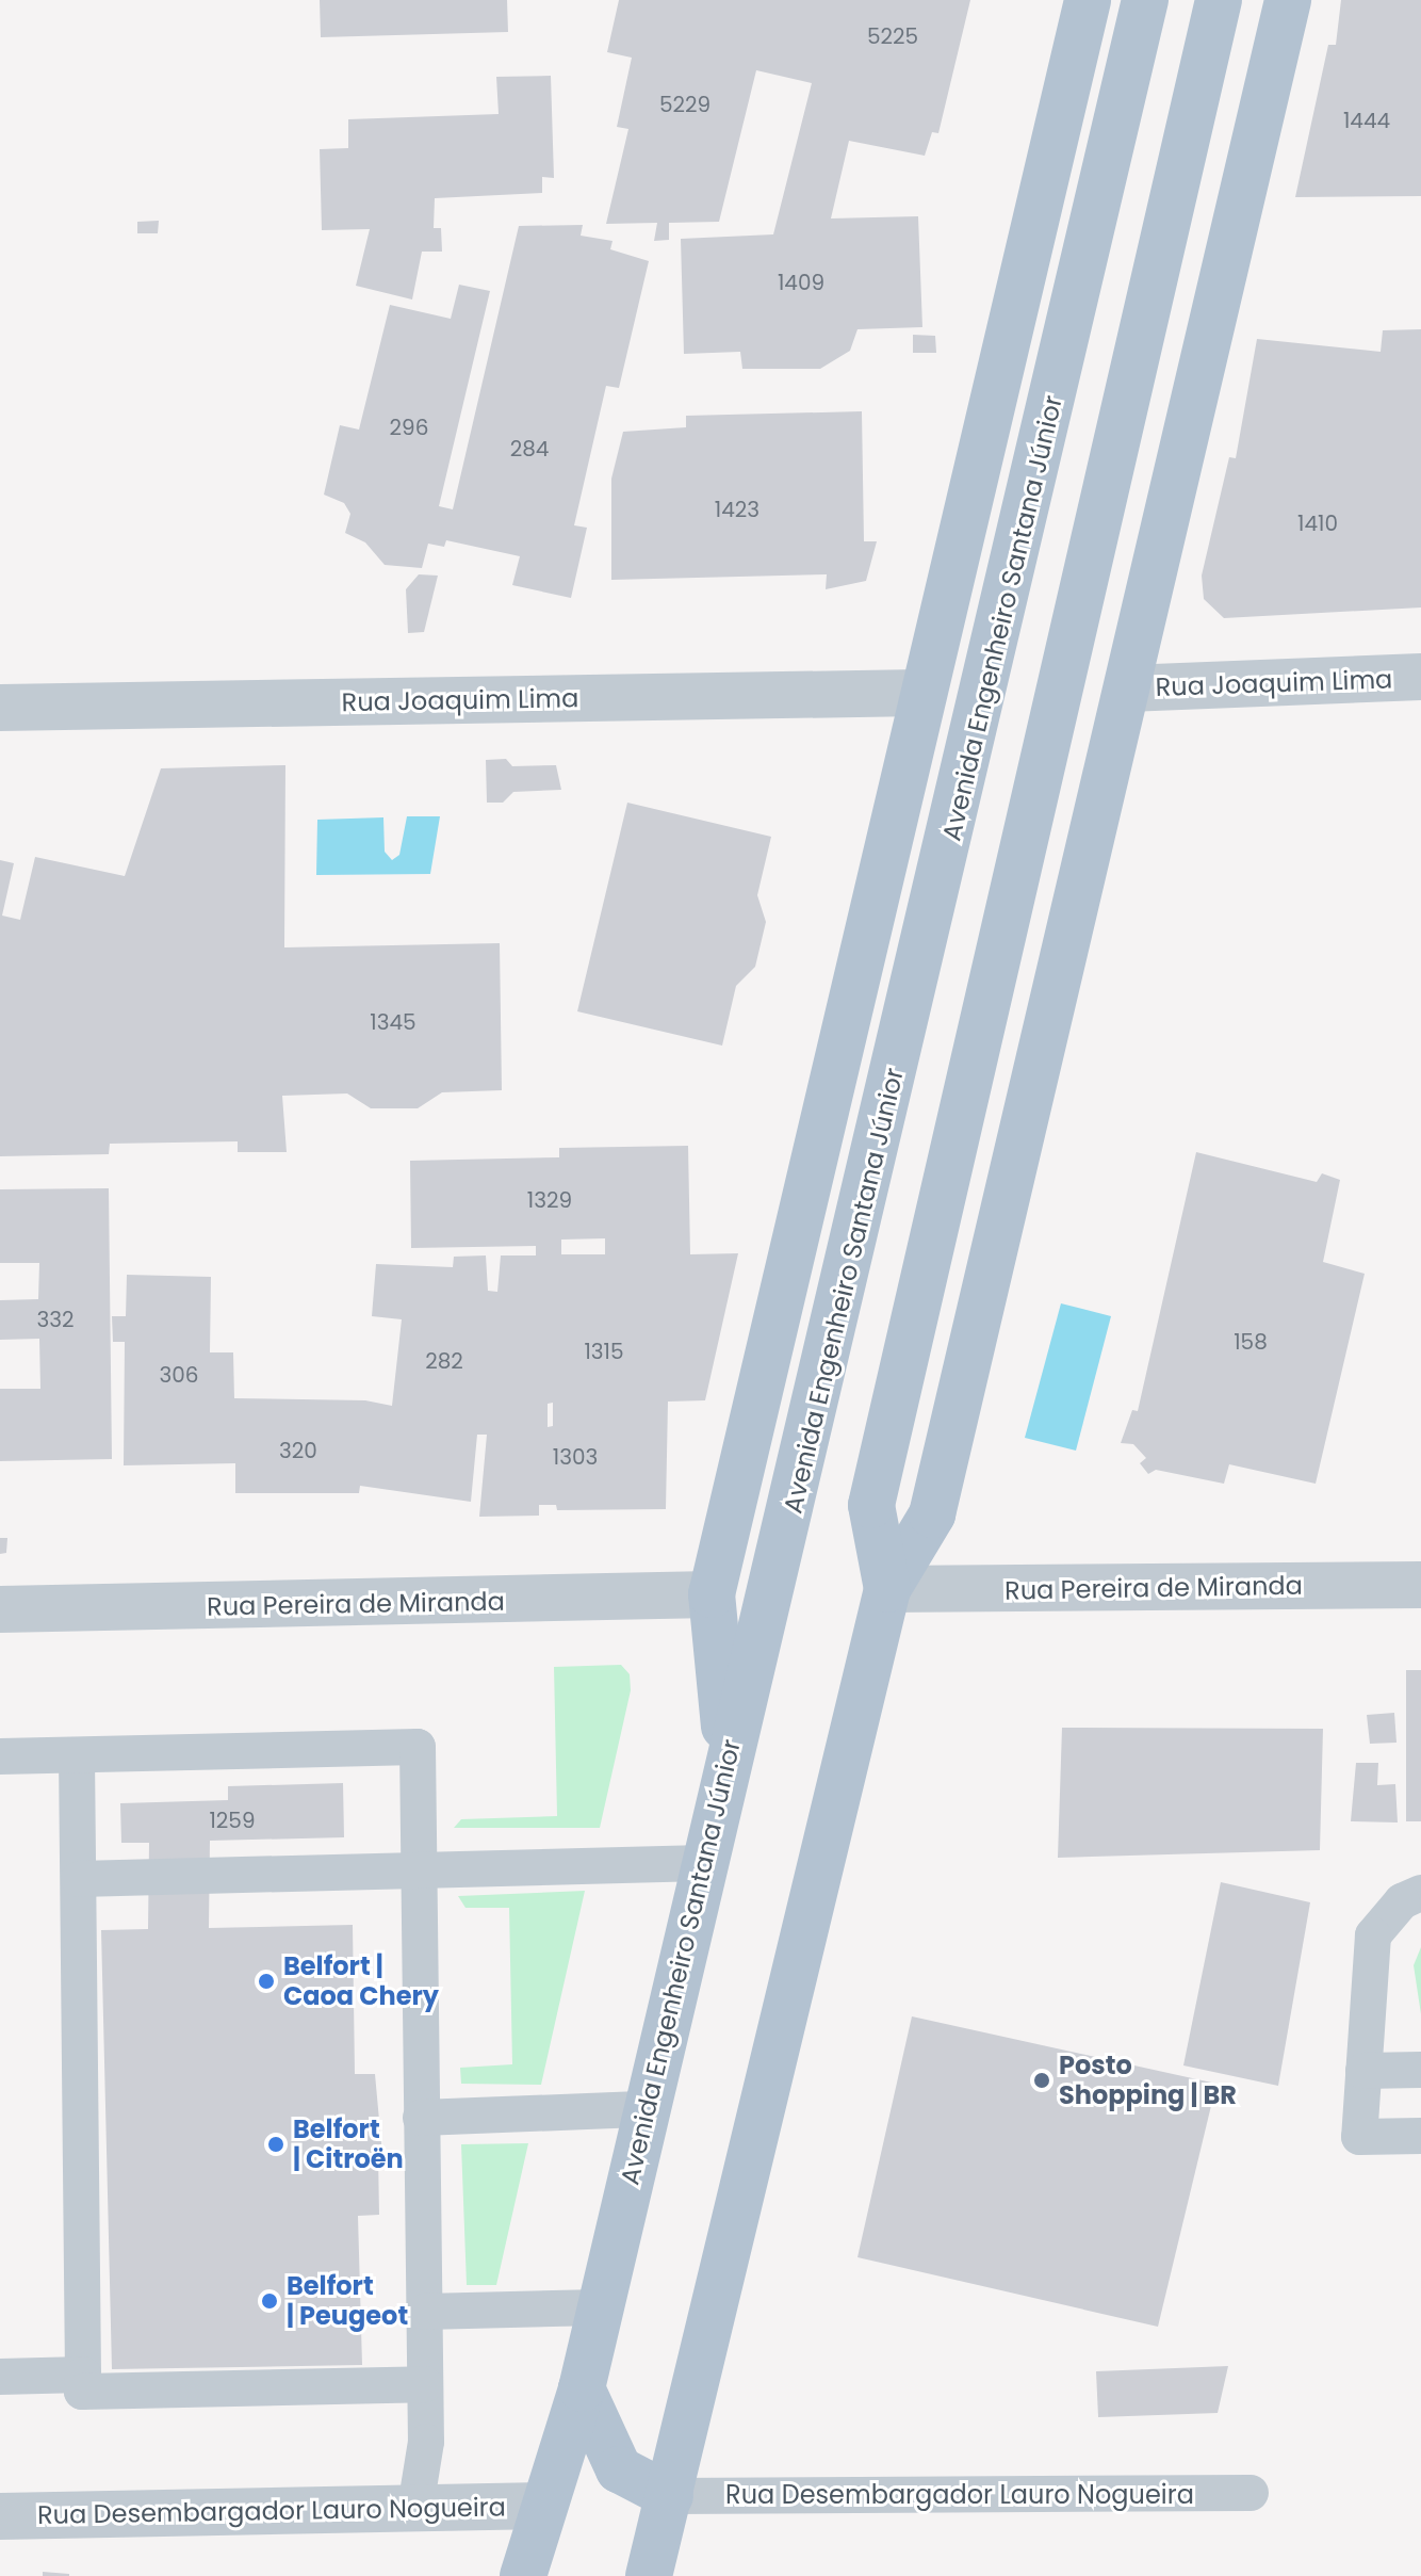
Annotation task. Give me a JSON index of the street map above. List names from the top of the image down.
{
  "streets": {
    "main road": ["Avenida Engenheiro Santana Júnior"],
    "street": ["Rua Joaquim Lima", "Rua Pereira de Miranda", "Rua Desembargador Lauro Nogueira"]
  },
  "crossings": [
    ["Avenida Engenheiro Santana Júnior", "Rua Desembargador Lauro Nogueira"]
  ],
  "places": [
    "Belfort | Caoa Chery",
    "Posto Shopping | BR",
    "Belfort | Citroën",
    "Belfort | Peugeot"
  ],
  "house_numbers": [
    "5225",
    "5229",
    "1444",
    "1409",
    "296",
    "284",
    "1423",
    "1410",
    "1345",
    "1329",
    "332",
    "158",
    "1315",
    "282",
    "306",
    "320",
    "1303",
    "1259"
  ]
}
